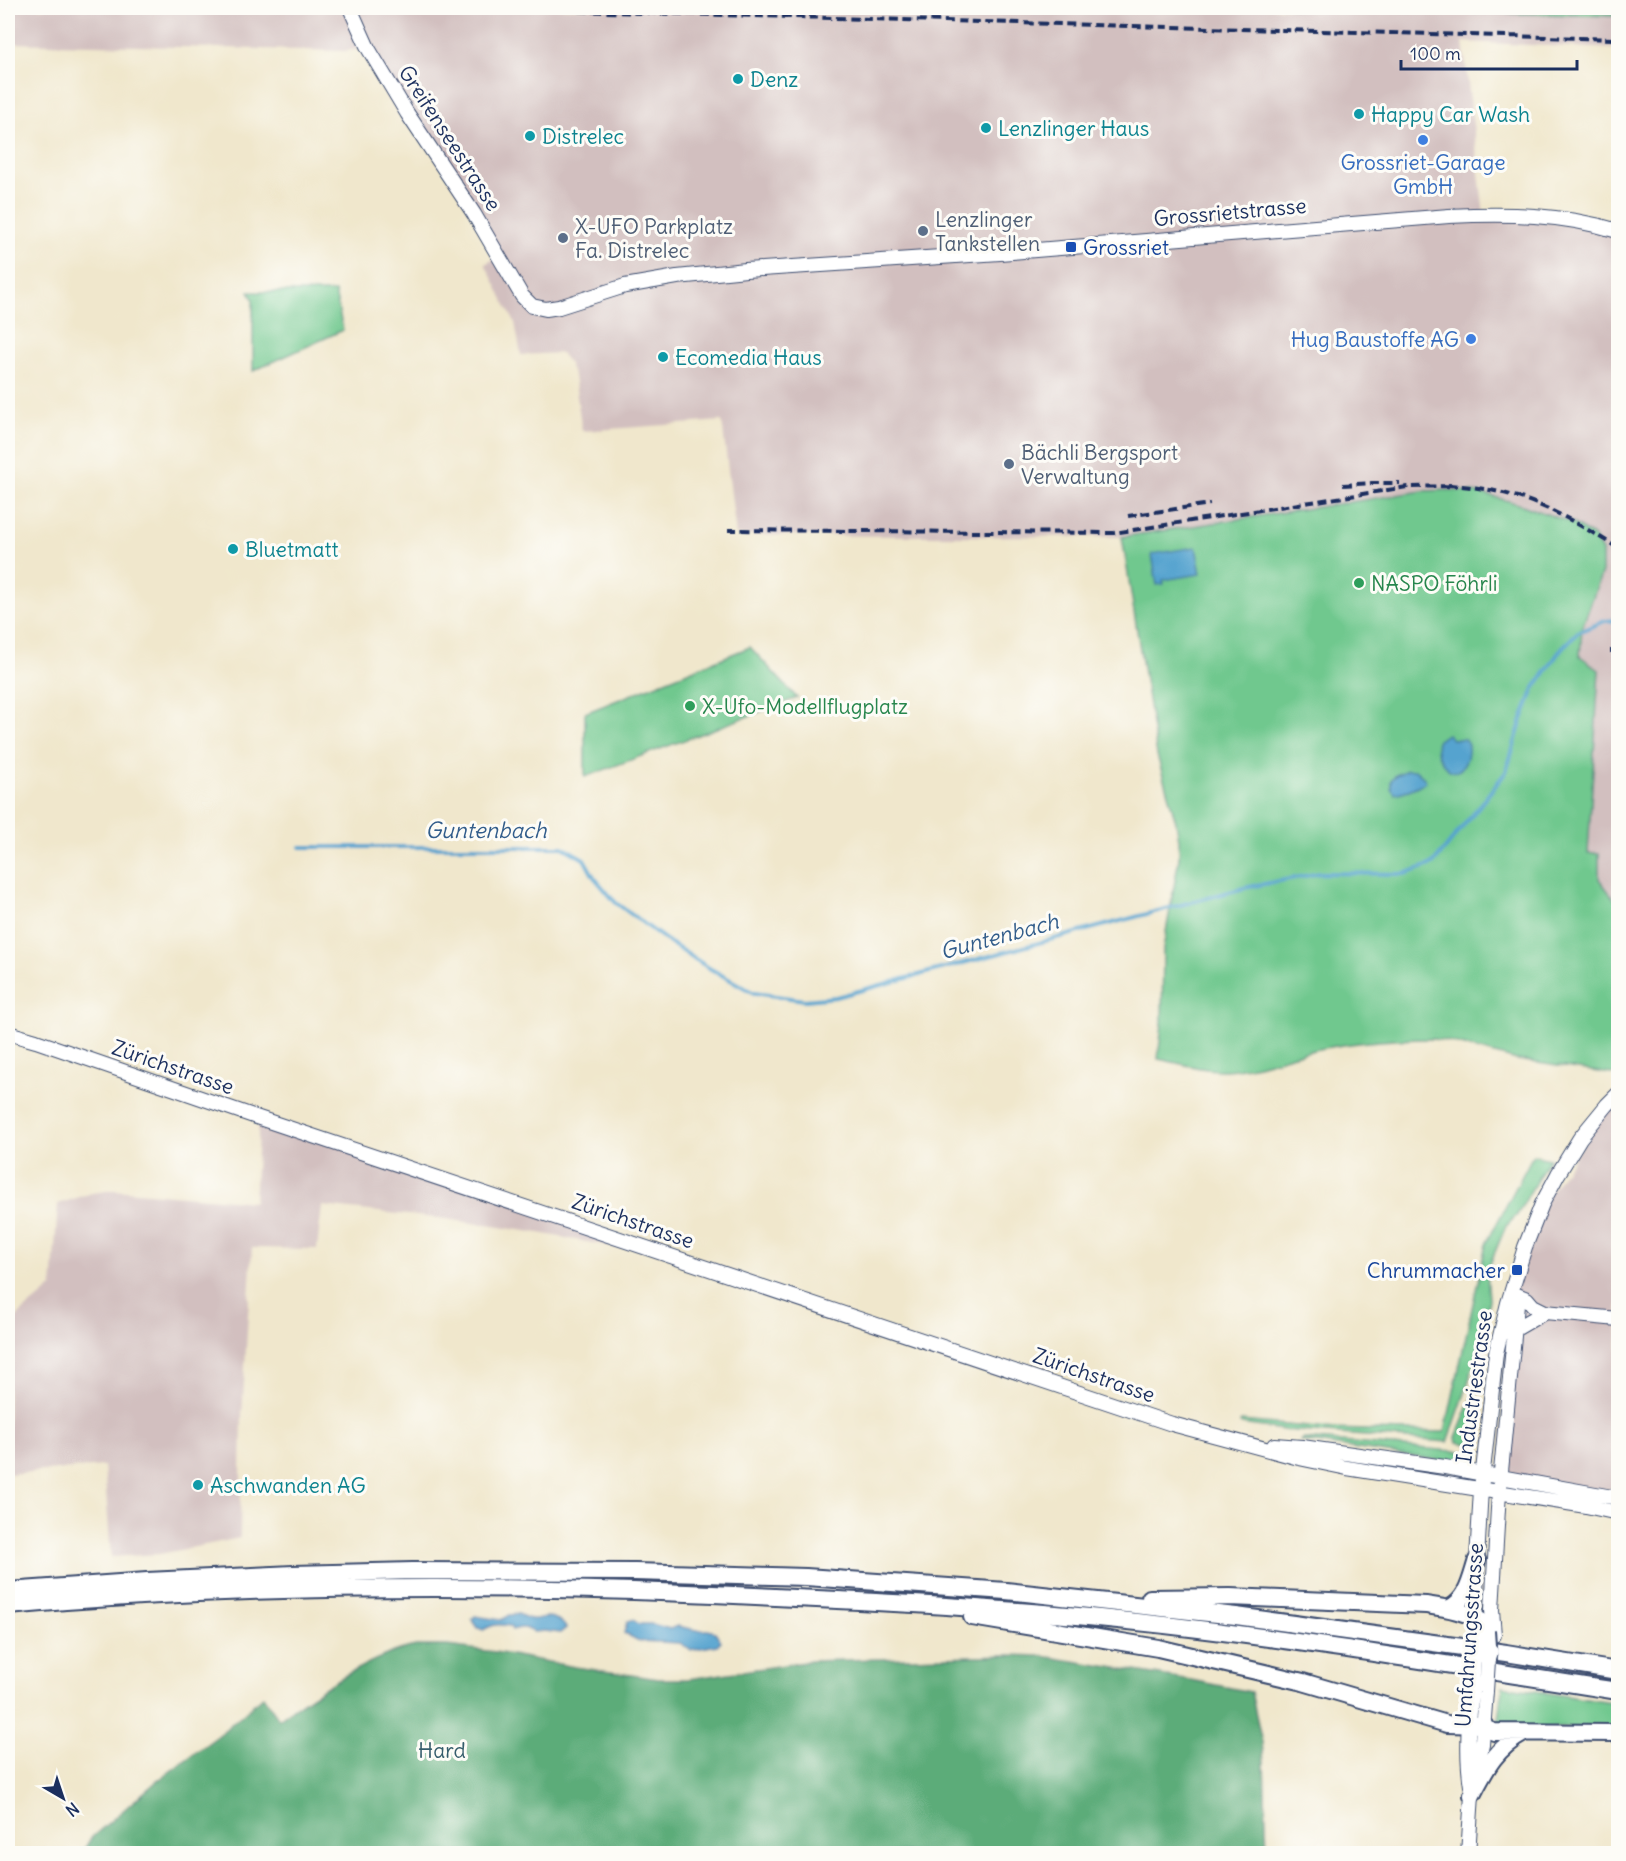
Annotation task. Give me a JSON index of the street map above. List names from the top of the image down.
{
  "streets": {
    "main road": [
      "Greifenseestrasse",
      "Grossrietstrasse",
      "Zürichstrasse",
      "Industriestrasse",
      "Umfahrungsstrasse"
    ]
  },
  "crossings": [
    ["Greifenseestrasse", "Grossrietstrasse"],
    ["Zürichstrasse", "Industriestrasse"],
    ["Zürichstrasse", "Umfahrungsstrasse"],
    ["Industriestrasse", "Umfahrungsstrasse"]
  ],
  "water": ["Guntenbach"],
  "parks": ["Hard"],
  "places": {
    "other": [
      "Denz",
      "Happy Car Wash",
      "Lenzlinger Haus",
      "Distrelec",
      "Grossriet-Garage GmbH",
      "Lenzlinger Tankstellen",
      "X-UFO Parkplatz Fa. Distrelec",
      "Hug Baustoffe AG",
      "Ecomedia Haus",
      "Bächli Bergsport Verwaltung",
      "Bluetmatt",
      "NASPO Föhrli",
      "X-Ufo-Modellflugplatz",
      "Aschwanden AG"
    ],
    "transit": ["Grossriet", "Chrummacher"]
  },
  "scale_bar": "100 m",
  "north": "bottom right"
}
